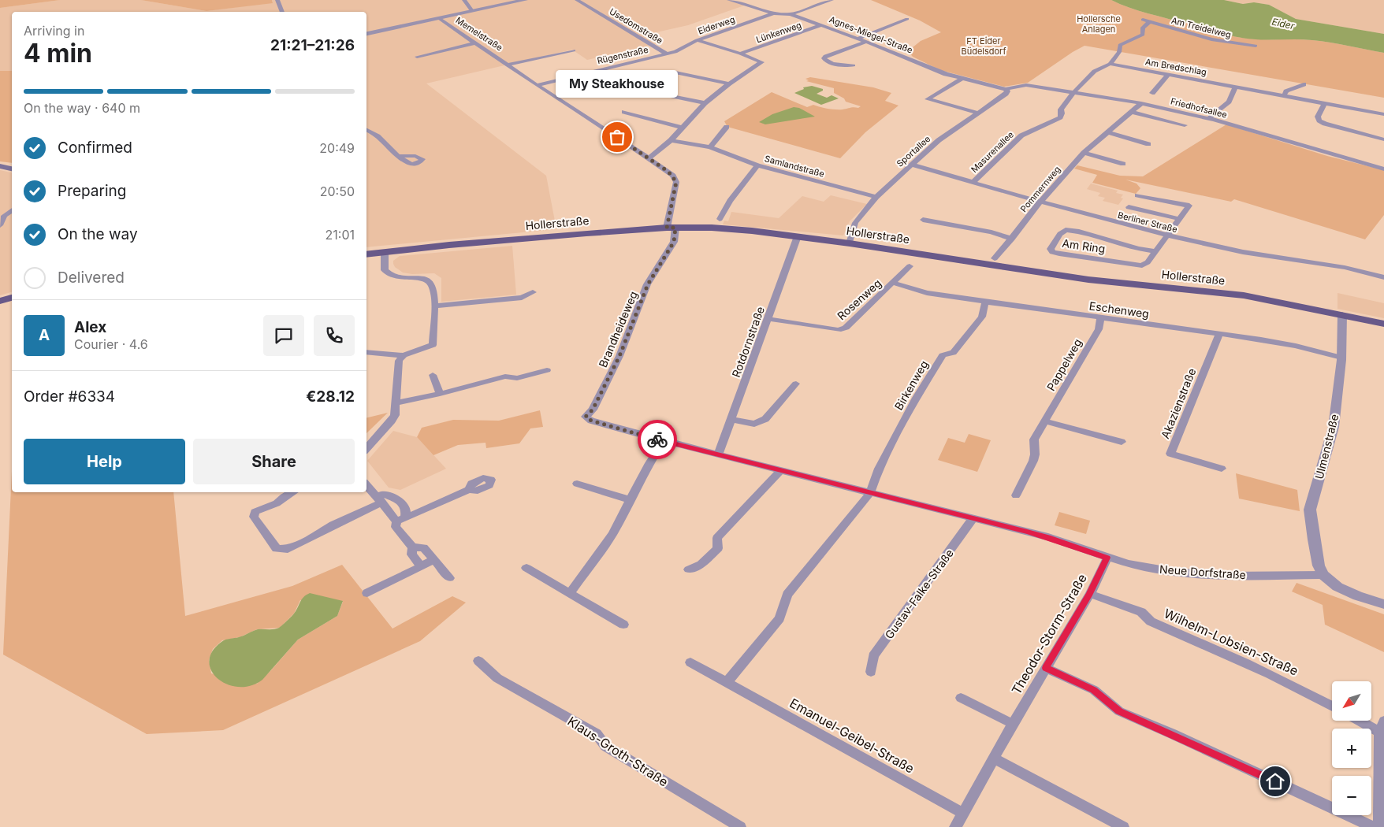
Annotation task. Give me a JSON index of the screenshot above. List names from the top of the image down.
{
  "streets": {
    "main road": ["Hollerstraße"],
    "street": [
      "Eiderweg",
      "Usedomstraße",
      "Am Treidelweg",
      "Lünkenweg",
      "Memelstraße",
      "Agnes-Miegel-Straße",
      "Rügenstraße",
      "Am Bredschlag",
      "Friedhofsallee",
      "Sportallee",
      "Masurenallee",
      "Samlandstraße",
      "Pommernweg",
      "Berliner Straße",
      "Am Ring",
      "Rosenweg",
      "Eschenweg",
      "Brandheideweg",
      "Rotdornstraße",
      "Pappelweg",
      "Birkenweg",
      "Akazienstraße",
      "Ulmenstraße",
      "Neue Dorfstraße",
      "Gustav-Falke-Straße",
      "Theodor-Storm-Straße",
      "Wilhelm-Lobsien-Straße",
      "Emanuel-Geibel-Straße",
      "Klaus-Groth-Straße"
    ]
  },
  "crossings": [
    ["Eiderweg", "Usedomstraße"],
    ["Eiderweg", "Agnes-Miegel-Straße"],
    ["Eiderweg", "Rügenstraße"],
    ["Usedomstraße", "Rügenstraße"],
    ["Lünkenweg", "Agnes-Miegel-Straße"],
    ["Memelstraße", "Rügenstraße"],
    ["Memelstraße", "Hollerstraße"],
    ["Memelstraße", "Brandheideweg"],
    ["Agnes-Miegel-Straße", "Friedhofsallee"],
    ["Agnes-Miegel-Straße", "Sportallee"],
    ["Friedhofsallee", "Sportallee"],
    ["Friedhofsallee", "Masurenallee"],
    ["Friedhofsallee", "Pommernweg"],
    ["Sportallee", "Samlandstraße"],
    ["Sportallee", "Berliner Straße"],
    ["Sportallee", "Hollerstraße"],
    ["Masurenallee", "Berliner Straße"],
    ["Pommernweg", "Berliner Straße"],
    ["Berliner Straße", "Am Ring"],
    ["Hollerstraße", "Brandheideweg"],
    ["Hollerstraße", "Rotdornstraße"],
    ["Hollerstraße", "Ulmenstraße"],
    ["Rosenweg", "Eschenweg"],
    ["Rosenweg", "Rotdornstraße"],
    ["Eschenweg", "Pappelweg"],
    ["Eschenweg", "Birkenweg"],
    ["Eschenweg", "Akazienstraße"],
    ["Eschenweg", "Ulmenstraße"],
    ["Brandheideweg", "Neue Dorfstraße"],
    ["Rotdornstraße", "Neue Dorfstraße"],
    ["Birkenweg", "Neue Dorfstraße"],
    ["Ulmenstraße", "Neue Dorfstraße"],
    ["Neue Dorfstraße", "Gustav-Falke-Straße"],
    ["Neue Dorfstraße", "Theodor-Storm-Straße"],
    ["Theodor-Storm-Straße", "Wilhelm-Lobsien-Straße"],
    ["Theodor-Storm-Straße", "Emanuel-Geibel-Straße"]
  ],
  "water": ["Eider"],
  "parks": ["Hollersche Anlagen", "FT Eider Büdelsdorf"],
  "places": ["My Steakhouse"],
  "north": "bottom left",
  "page": {
    "heading": ["4 min", "Arriving in", "21:21–21:26"],
    "panel": [
      "Alex",
      "Courier · 4.6",
      "Order #6334",
      "€28.12"
    ],
    "bubble": "My Steakhouse",
    "bar": "On the way · 640 m",
    "list": [
      ["Confirmed", "20:49"],
      ["Preparing", "20:50"],
      ["On the way", "21:01"],
      "Delivered"
    ],
    "round": "A",
    "buttons": ["Help", "Share"],
    "map_buttons": ["+", "−"]
  }
}
